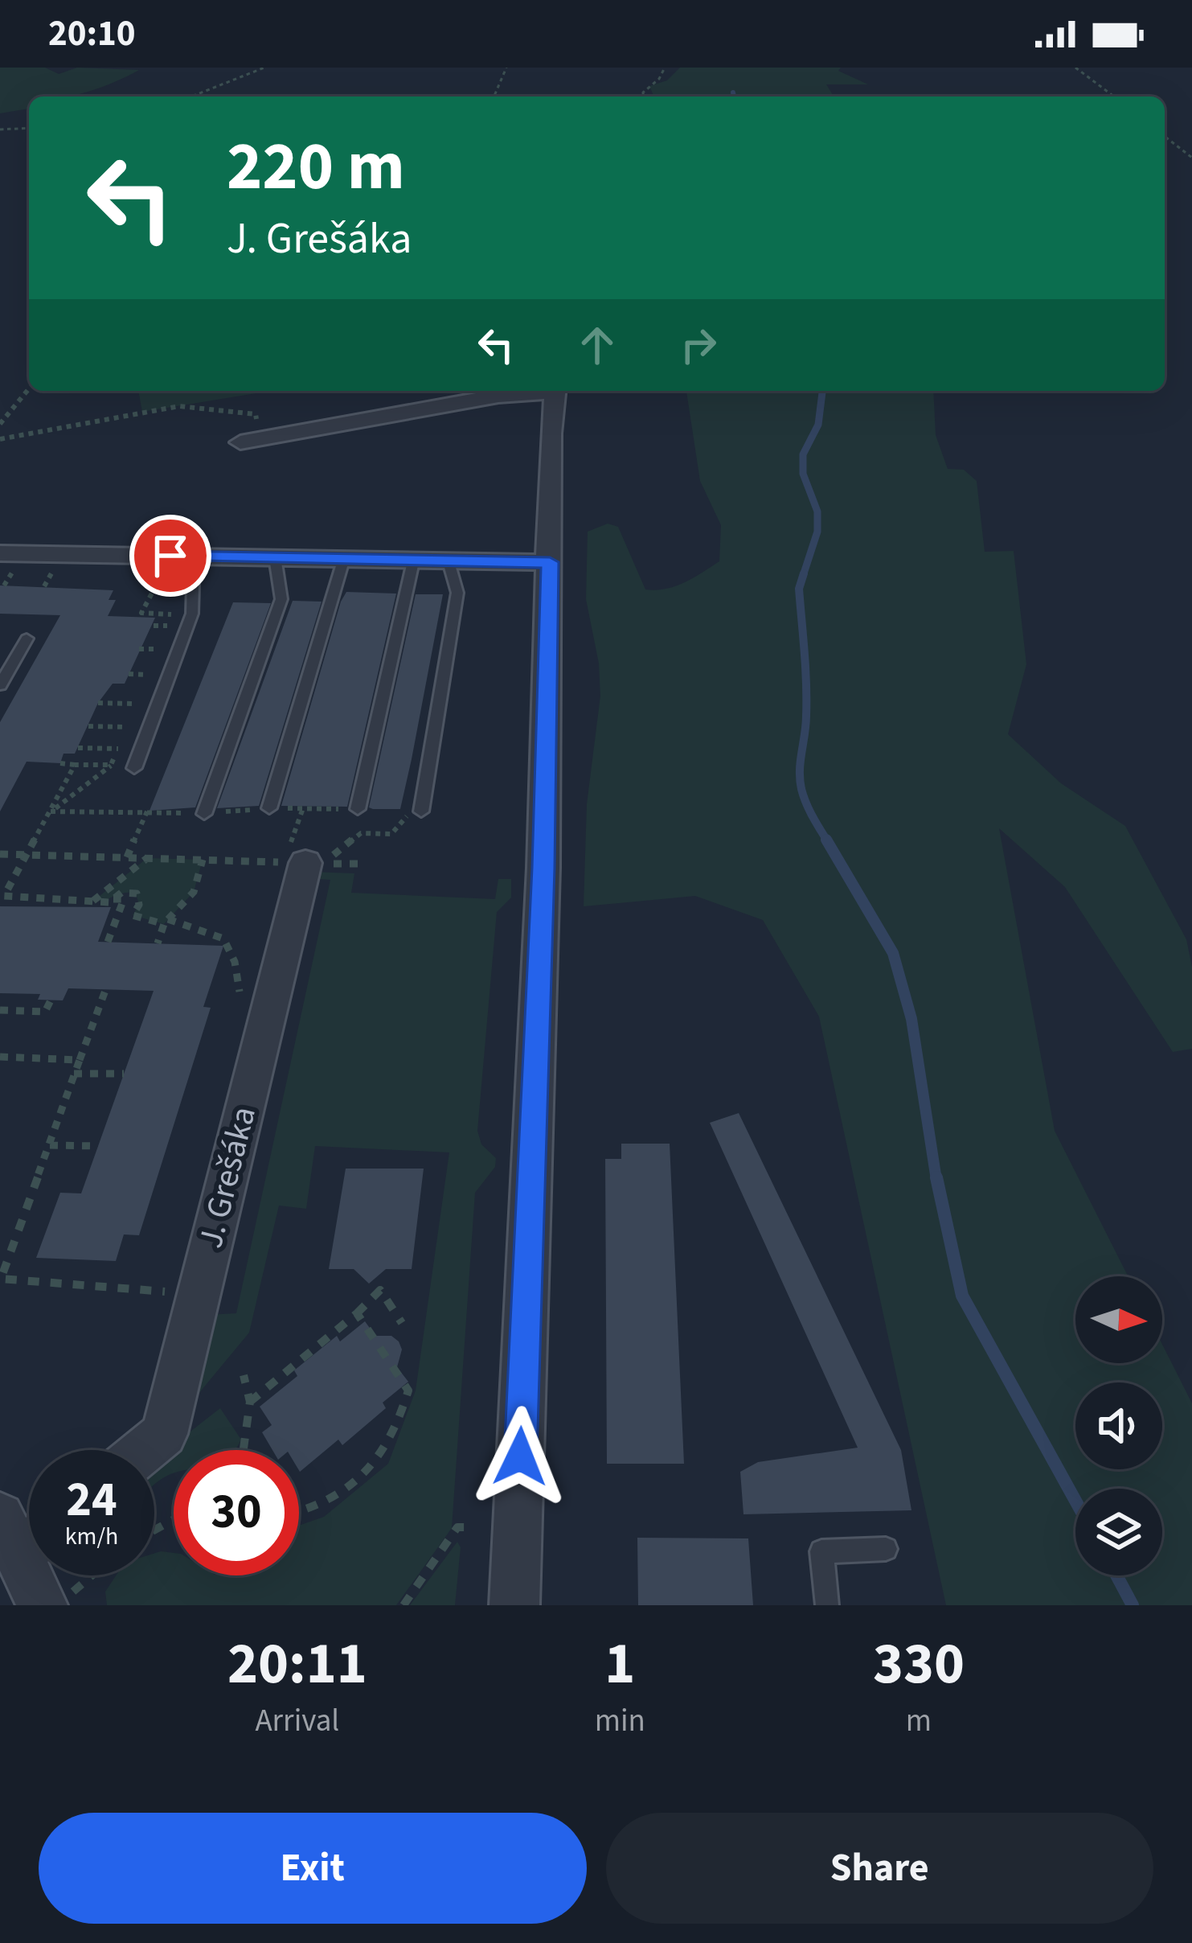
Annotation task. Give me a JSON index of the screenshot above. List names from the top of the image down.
{
  "streets": {
    "street": ["J. Grešáka"]
  },
  "north": "right",
  "page": {
    "status": "20:10",
    "turn": ["220 m", "J. Grešáka"],
    "speed": "24 km/h",
    "limit": "30",
    "eta": [
      "20:11",
      "Arrival",
      "1",
      "min",
      "330",
      "m"
    ],
    "buttons": ["Exit", "Share"]
  }
}
